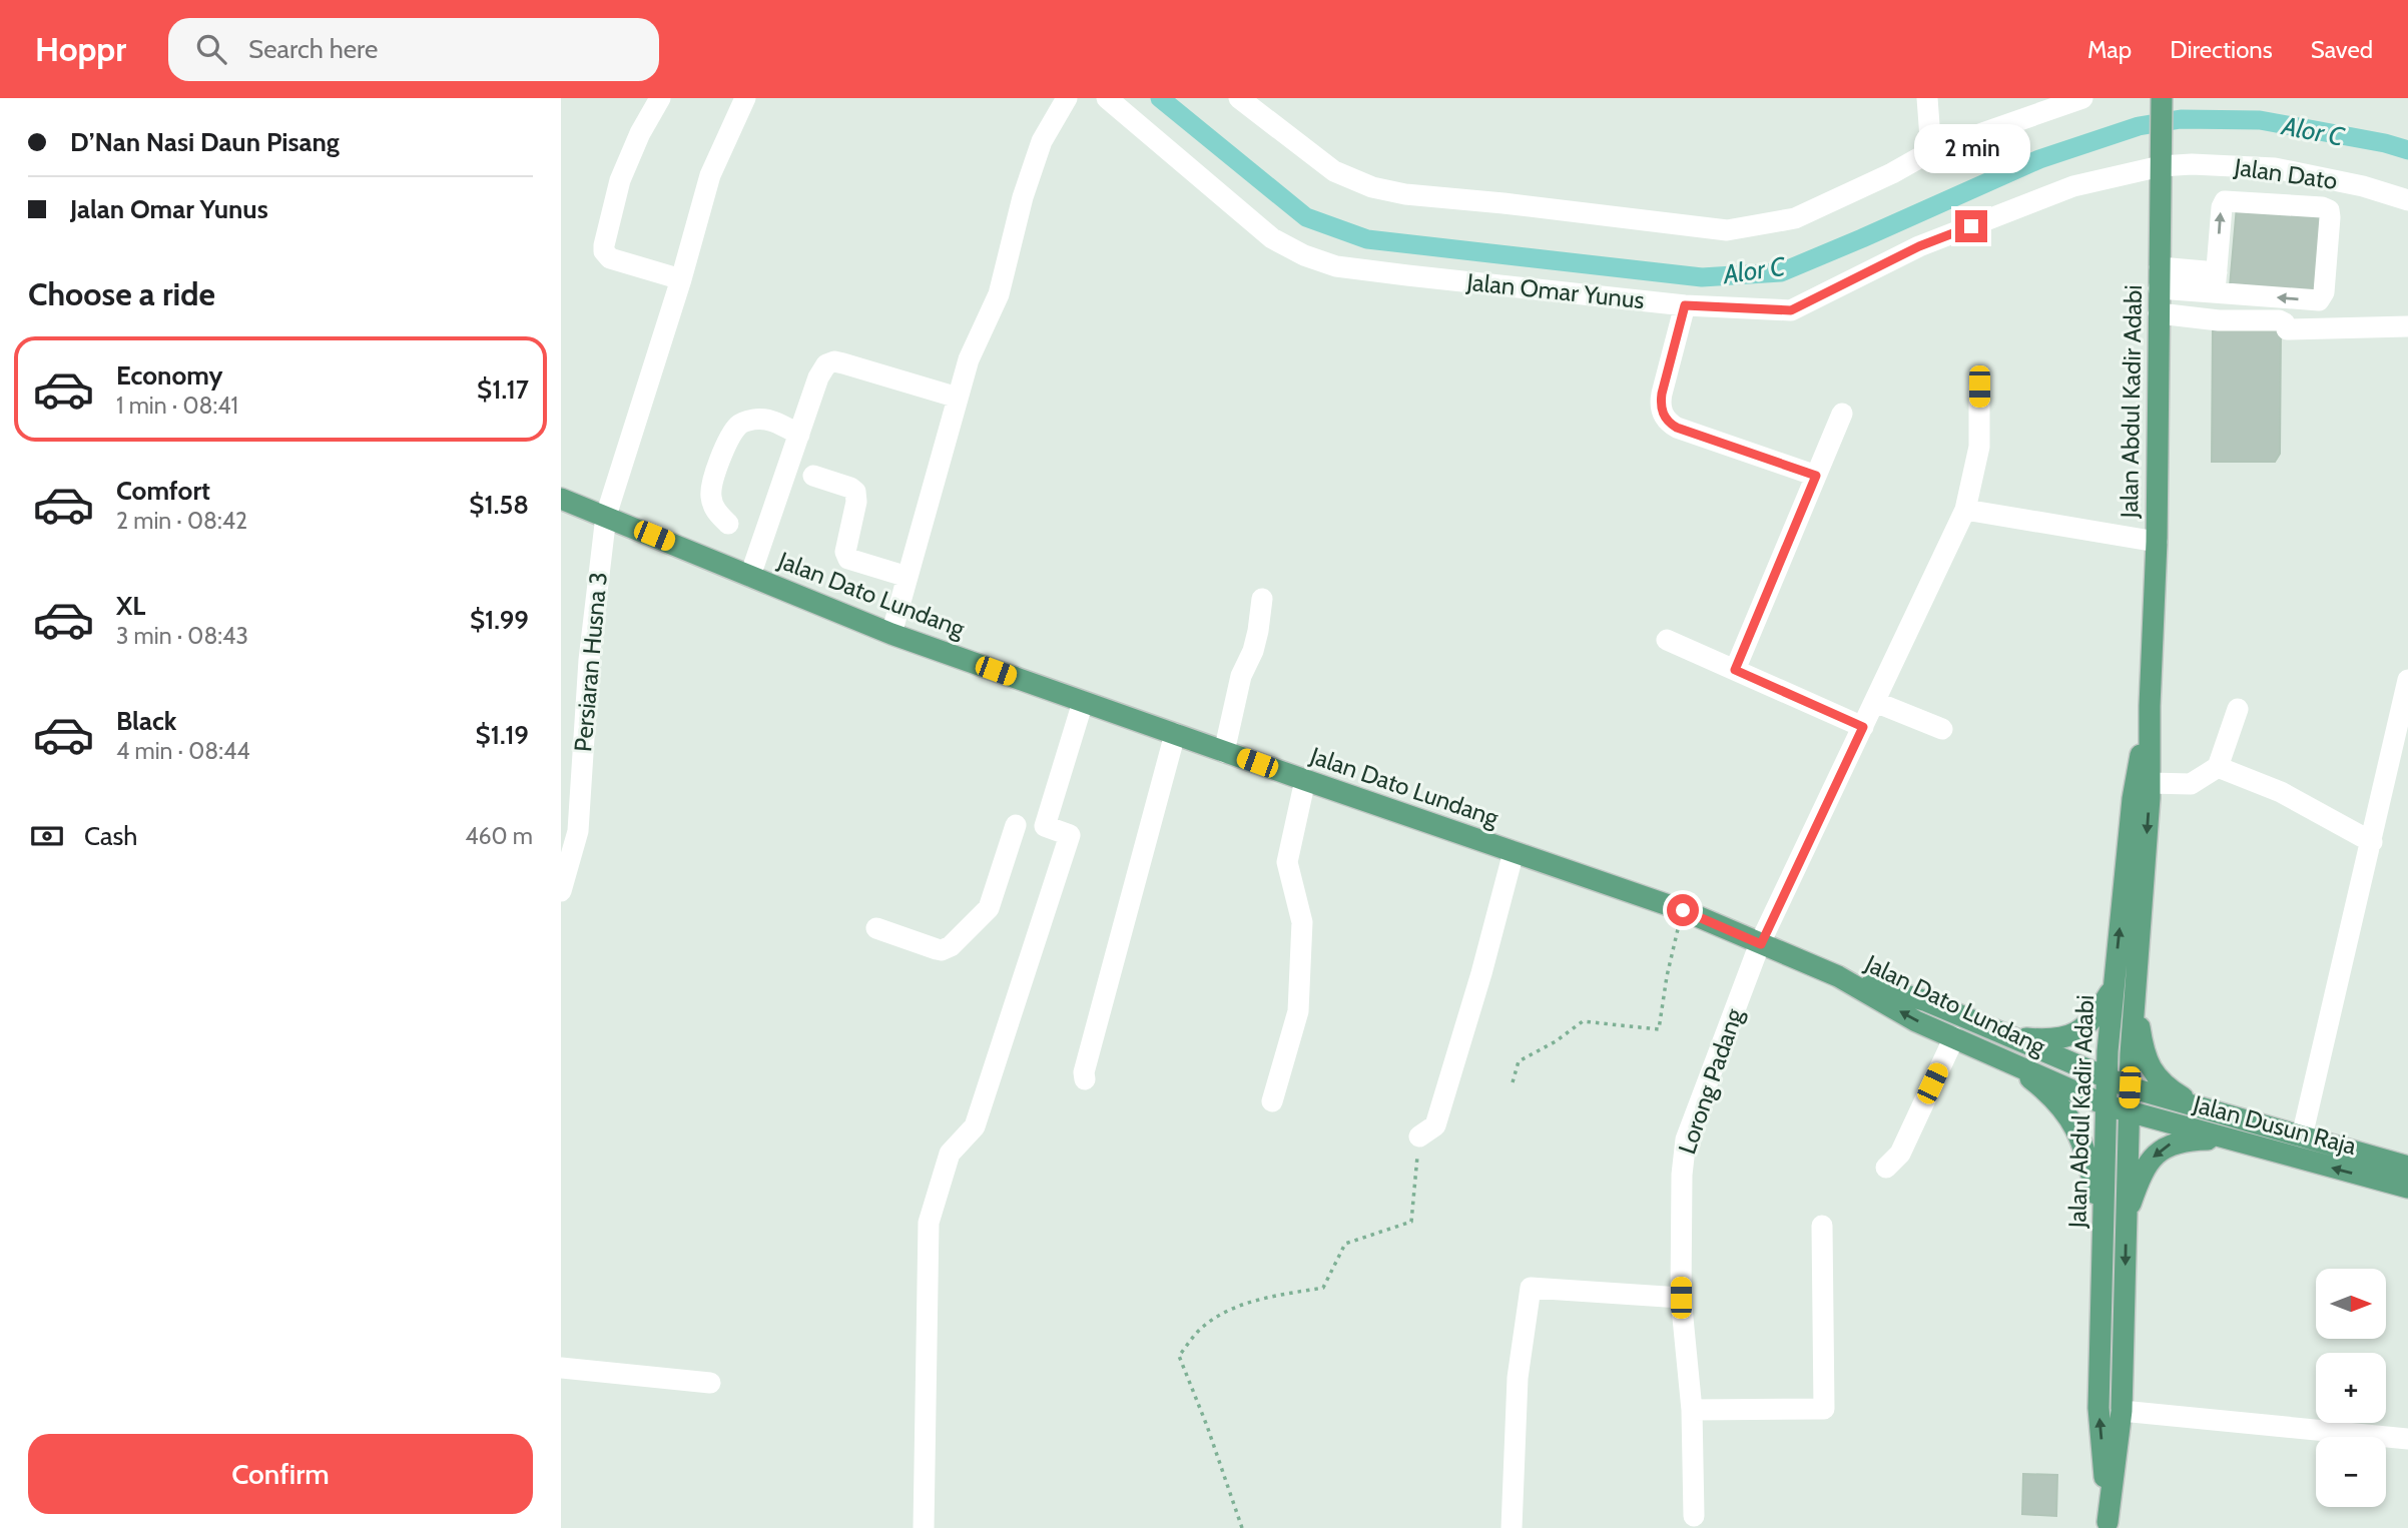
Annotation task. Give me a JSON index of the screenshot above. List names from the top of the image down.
{
  "streets": {
    "main road": ["Jalan Abdul Kadir Adabi", "Jalan Dato Lundang", "Jalan Dusun Raja"],
    "street": [
      "Jalan Dato",
      "Jalan Omar Yunus",
      "Persiaran Husna 3",
      "Lorong Padang"
    ]
  },
  "crossings": [
    ["Jalan Dato", "Jalan Omar Yunus"],
    ["Jalan Dato", "Jalan Abdul Kadir Adabi"],
    ["Jalan Omar Yunus", "Jalan Abdul Kadir Adabi"],
    ["Jalan Abdul Kadir Adabi", "Jalan Dato Lundang"],
    ["Jalan Abdul Kadir Adabi", "Jalan Dusun Raja"],
    ["Jalan Dato Lundang", "Persiaran Husna 3"],
    ["Jalan Dato Lundang", "Lorong Padang"],
    ["Jalan Dato Lundang", "Jalan Dusun Raja"]
  ],
  "water": ["Alor C"],
  "north": "right",
  "page": {
    "header": "Hoppr",
    "search": "Search here",
    "nav": ["Map", "Directions", "Saved"],
    "banner": ["D’Nan Nasi Daun Pisang", "Jalan Omar Yunus"],
    "bubble": "2 min",
    "heading": "Choose a ride",
    "list": [
      {
        "name": "Economy",
        "note": "1 min · 08:41",
        "value": "$1.17"
      },
      {
        "name": "Comfort",
        "note": "2 min · 08:42",
        "value": "$1.58"
      },
      {
        "name": "XL",
        "note": "3 min · 08:43",
        "value": "$1.99"
      },
      {
        "name": "Black",
        "note": "4 min · 08:44",
        "value": "$1.19"
      }
    ],
    "pay": ["Cash", "460 m"],
    "map_buttons": ["+", "−"],
    "buttons": "Confirm"
  }
}
